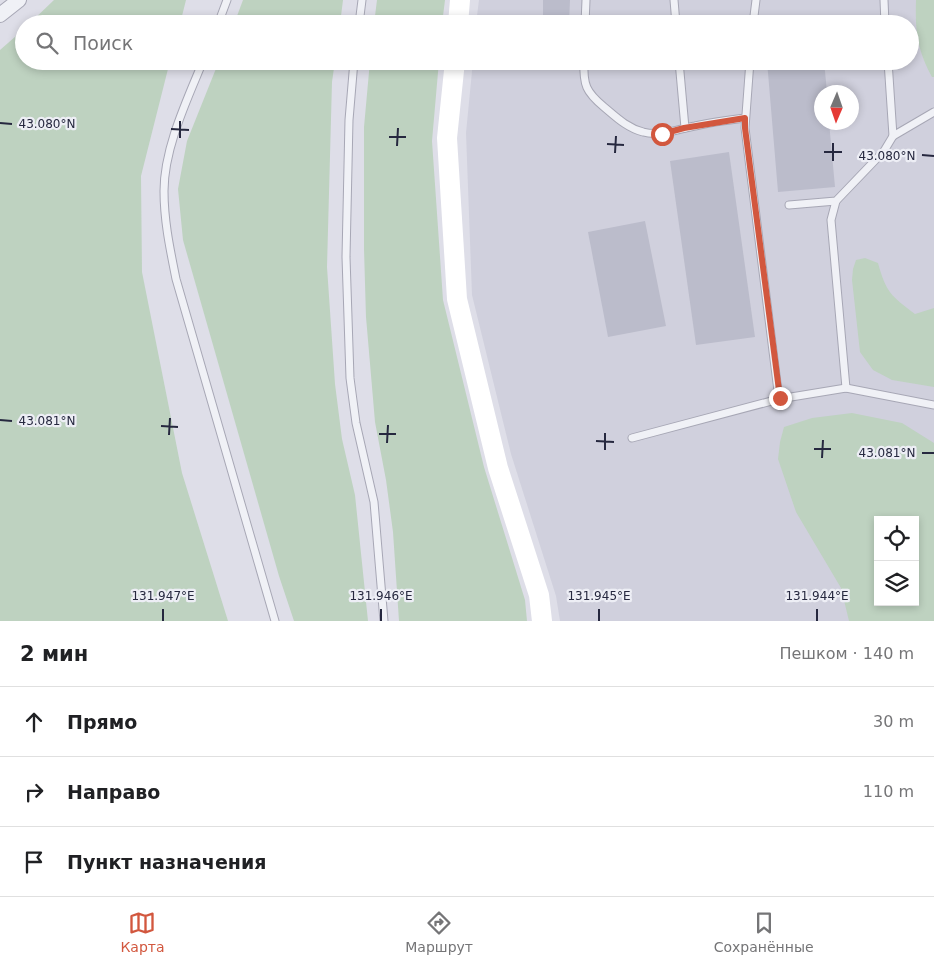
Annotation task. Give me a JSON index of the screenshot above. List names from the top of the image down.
{
  "north": "bottom",
  "page": {
    "search": "Поиск",
    "heading": ["2 мин", "Пешком · 140 m"],
    "list": [
      ["Прямо", "30 m"],
      ["Направо", "110 m"],
      "Пункт назначения"
    ],
    "nav": ["Карта", "Маршрут", "Сохранённые"]
  },
  "coordinates": [
    "43.080°N",
    "43.081°N",
    "131.947°E",
    "131.946°E",
    "131.945°E",
    "131.944°E"
  ]
}
